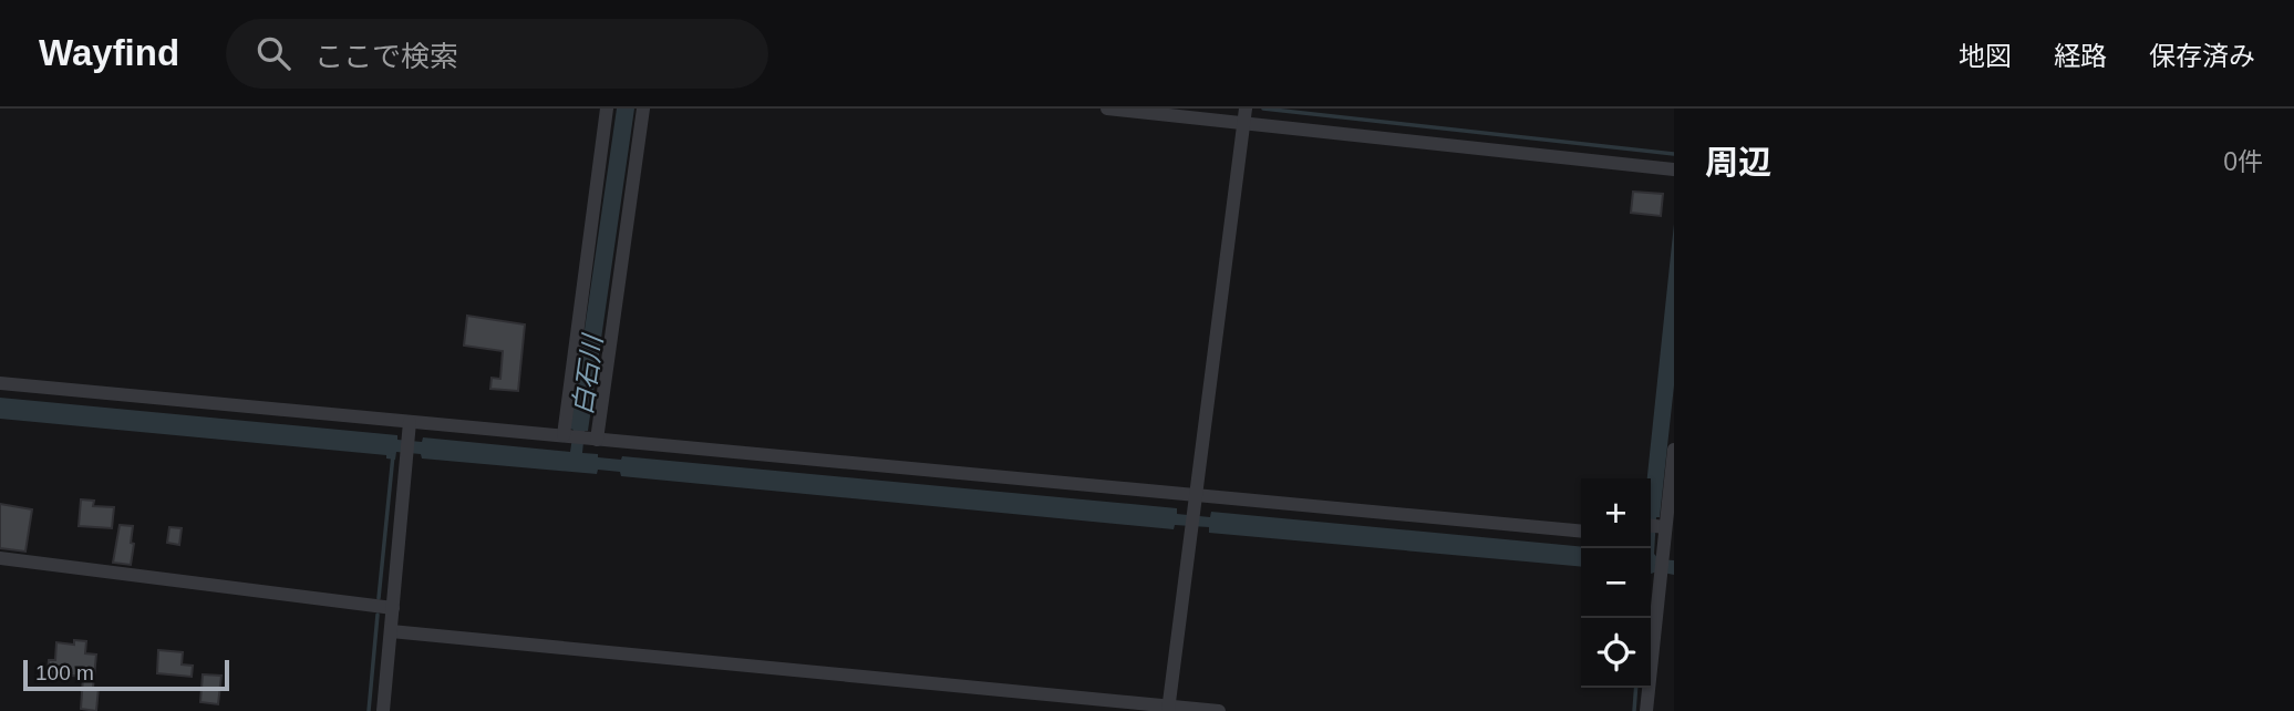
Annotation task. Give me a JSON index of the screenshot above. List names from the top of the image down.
{
  "water": ["白石川"],
  "scale_bar": "100 m",
  "page": {
    "header": "Wayfind",
    "search": "ここで検索",
    "nav": ["地図", "経路", "保存済み"],
    "heading": ["周辺", "0件"],
    "map_buttons": ["+", "−"],
    "scale": "100 m"
  }
}
